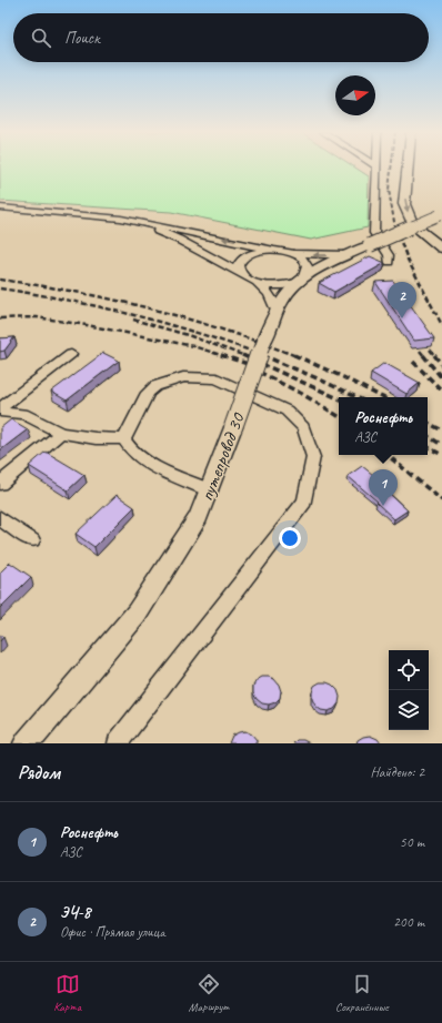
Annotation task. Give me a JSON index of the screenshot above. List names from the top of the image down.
{
  "streets": {
    "main road": ["путепровод 30"]
  },
  "north": "right",
  "page": {
    "search": "Поиск",
    "pins": ["2", "1"],
    "popup": ["Роснефть", "АЗС"],
    "heading": ["Рядом", "Найдено: 2"],
    "list": [
      {
        "mark": "1",
        "name": "Роснефть",
        "note": "АЗС",
        "value": "50 m"
      },
      {
        "mark": "2",
        "name": "ЭЧ-8",
        "note": "Офис · Прямая улица",
        "value": "200 m"
      }
    ],
    "nav": ["Карта", "Маршрут", "Сохранённые"]
  }
}
